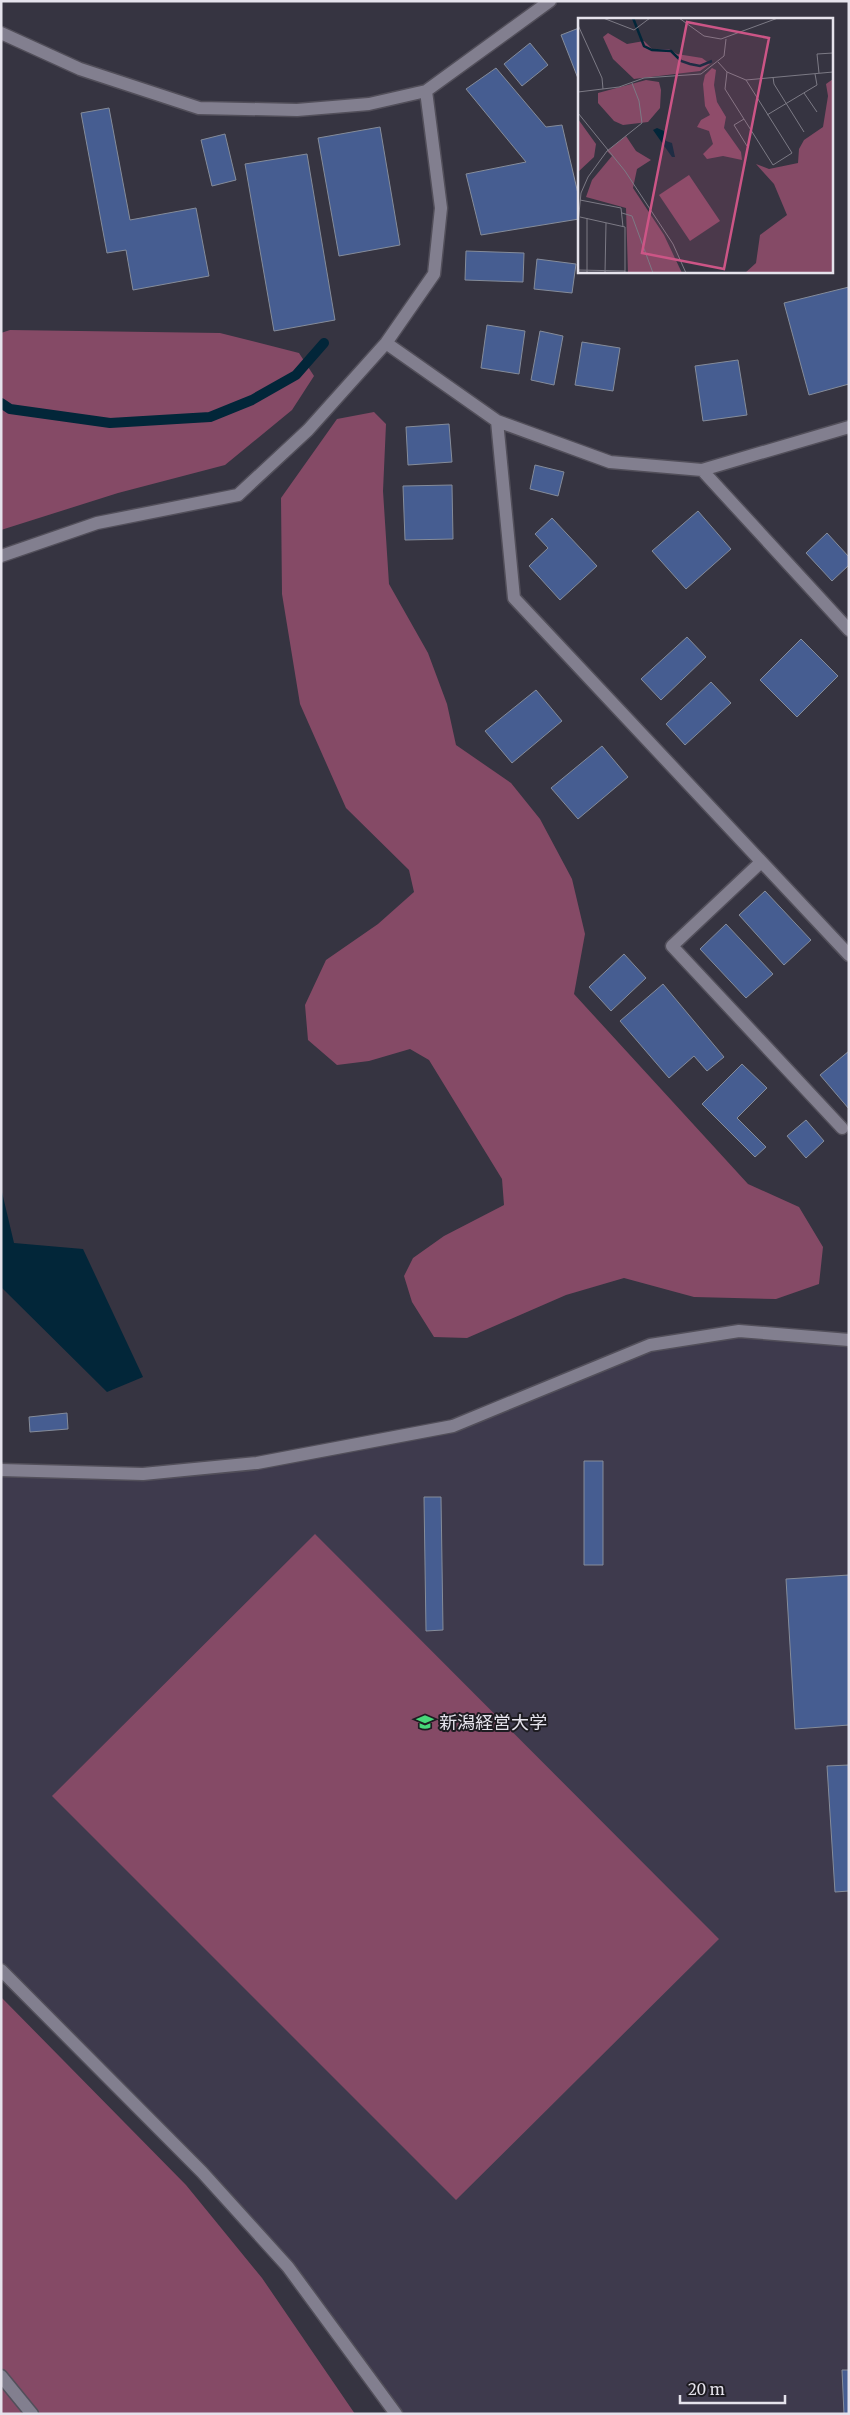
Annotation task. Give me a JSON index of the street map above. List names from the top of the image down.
{
  "places": {
    "school or university": ["新潟経営大学"]
  },
  "scale_bar": "20 m"
}
